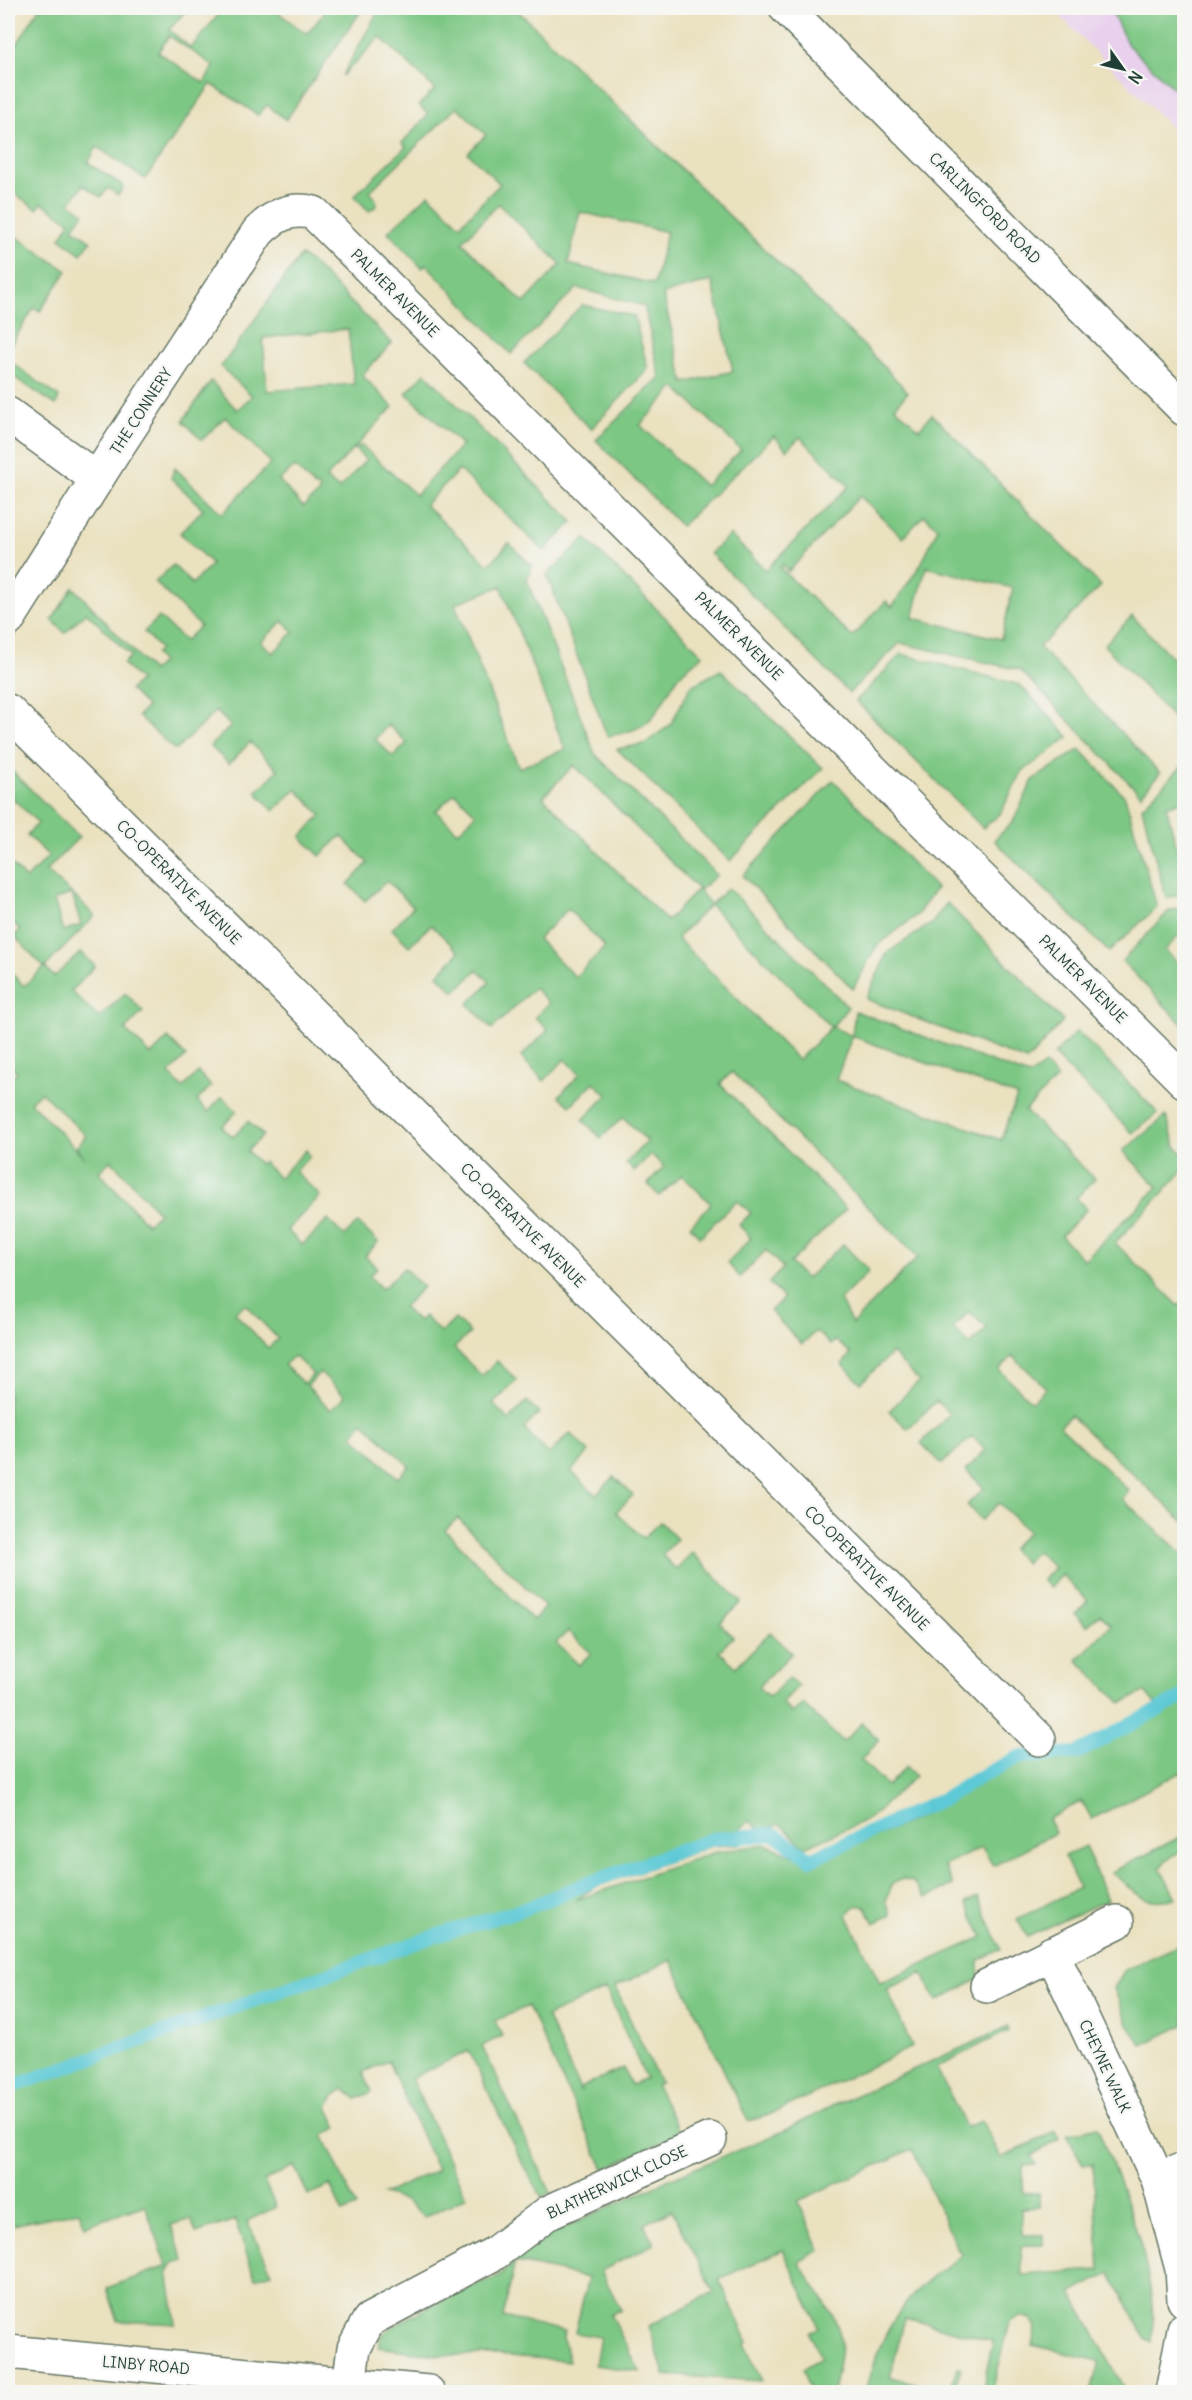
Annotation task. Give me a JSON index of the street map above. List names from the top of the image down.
{
  "streets": {
    "street": [
      "CARLINGFORD ROAD",
      "PALMER AVENUE",
      "THE CONNERY",
      "CO-OPERATIVE AVENUE",
      "CHEYNE WALK",
      "BLATHERWICK CLOSE",
      "LINBY ROAD"
    ]
  },
  "crossings": [
    ["PALMER AVENUE", "THE CONNERY"],
    ["BLATHERWICK CLOSE", "LINBY ROAD"]
  ],
  "north": "bottom right"
}
